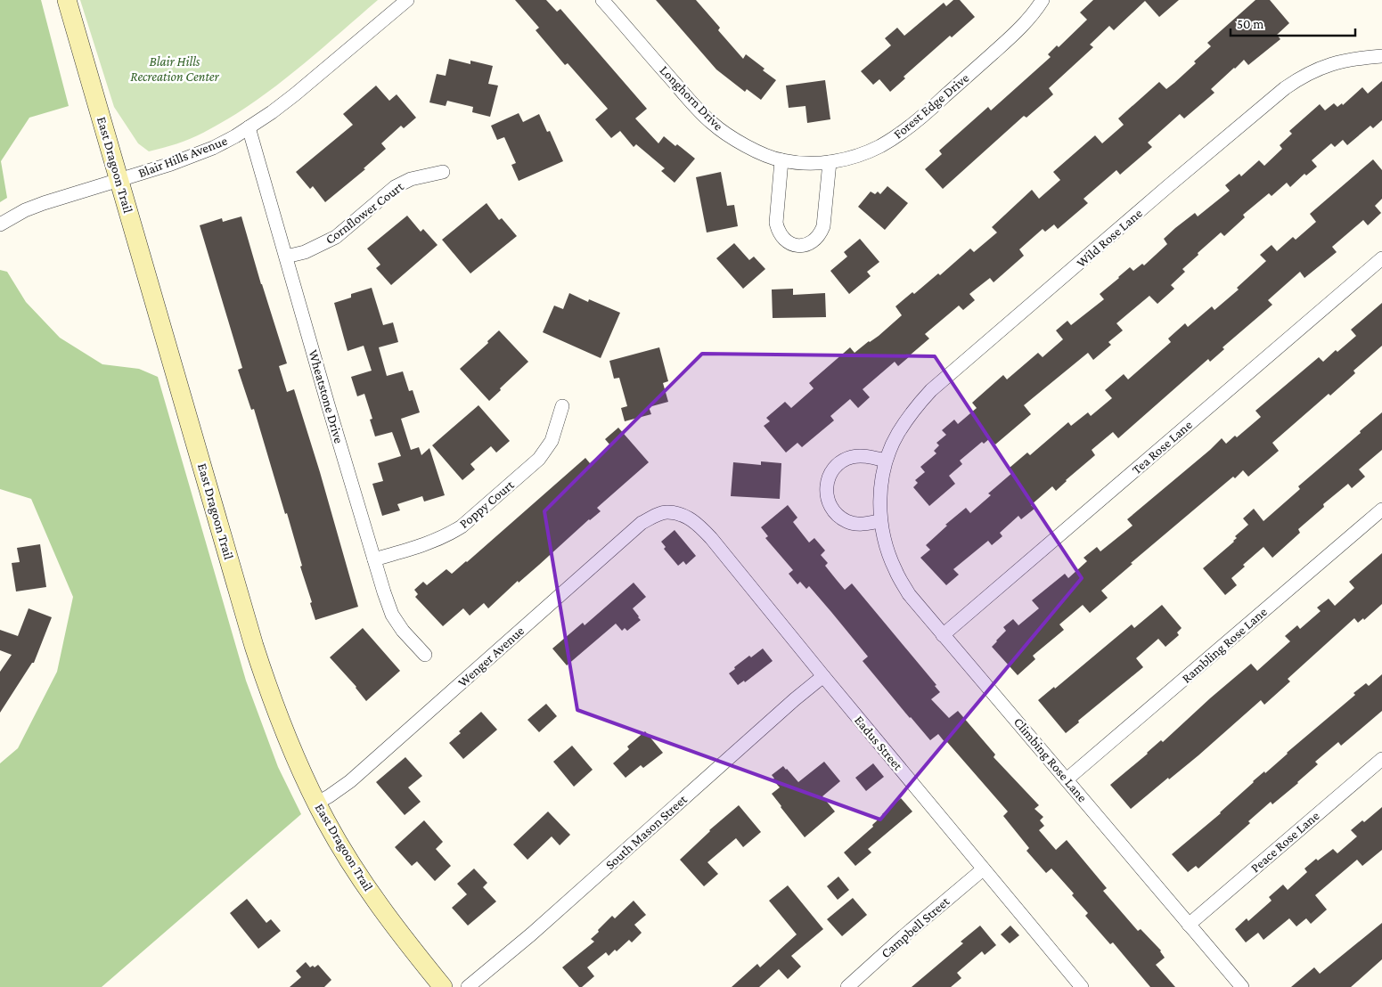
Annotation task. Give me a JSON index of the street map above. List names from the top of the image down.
{
  "streets": {
    "street": [
      "Longhorn Drive",
      "Forest Edge Drive",
      "Blair Hills Avenue",
      "East Dragoon Trail",
      "Cornflower Court",
      "Wild Rose Lane",
      "Wheatstone Drive",
      "Tea Rose Lane",
      "Poppy Court",
      "Rambling Rose Lane",
      "Wenger Avenue",
      "Eadus Street",
      "Climbing Rose Lane",
      "South Mason Street",
      "Peace Rose Lane",
      "Campbell Street"
    ]
  },
  "crossings": [
    ["Longhorn Drive", "Forest Edge Drive"],
    ["Blair Hills Avenue", "East Dragoon Trail"],
    ["Blair Hills Avenue", "Wheatstone Drive"],
    ["East Dragoon Trail", "Wenger Avenue"],
    ["Cornflower Court", "Wheatstone Drive"],
    ["Wild Rose Lane", "Climbing Rose Lane"],
    ["Wheatstone Drive", "Poppy Court"],
    ["Tea Rose Lane", "Climbing Rose Lane"],
    ["Rambling Rose Lane", "Climbing Rose Lane"],
    ["Wenger Avenue", "Eadus Street"],
    ["Eadus Street", "South Mason Street"],
    ["Eadus Street", "Campbell Street"],
    ["Climbing Rose Lane", "Peace Rose Lane"]
  ],
  "parks": ["Blair Hills Recreation Center"],
  "scale_bar": "50 m"
}
